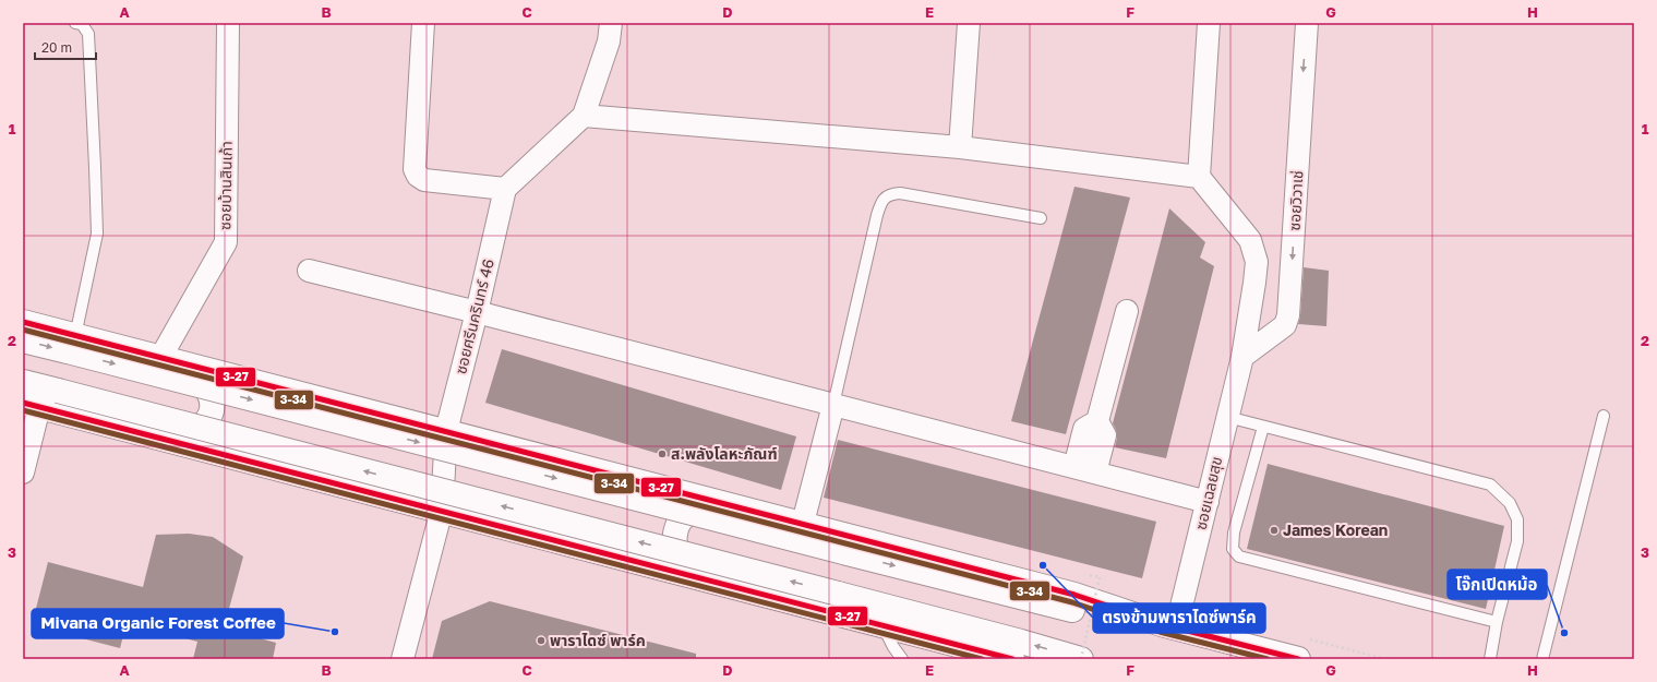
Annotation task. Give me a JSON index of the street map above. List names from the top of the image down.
{
  "streets": {
    "street": [
      "ซอยบ้านสินเก้า",
      "ซอยวิวาเช่",
      "ซอยศรีนครินทร์ 46",
      "ซอยเฉลยสุข"
    ]
  },
  "crossings": [
    ["ซอยวิวาเช่", "ซอยเฉลยสุข"]
  ],
  "places": [
    "ส.พลังโลหะภัณฑ์",
    "James Korean",
    "ตรงข้ามพาราไดซ์พาร์ค",
    "Mivana Organic Forest Coffee",
    "โจ๊กเปิดหม้อ",
    "พาราไดซ์ พาร์ค"
  ],
  "lines": ["transit line 3-27", "transit line 3-34"],
  "scale_bar": "20 m",
  "grid": {
    "columns": [
      "A",
      "B",
      "C",
      "D",
      "E",
      "F",
      "G",
      "H"
    ],
    "rows": ["1", "2", "3"]
  }
}
